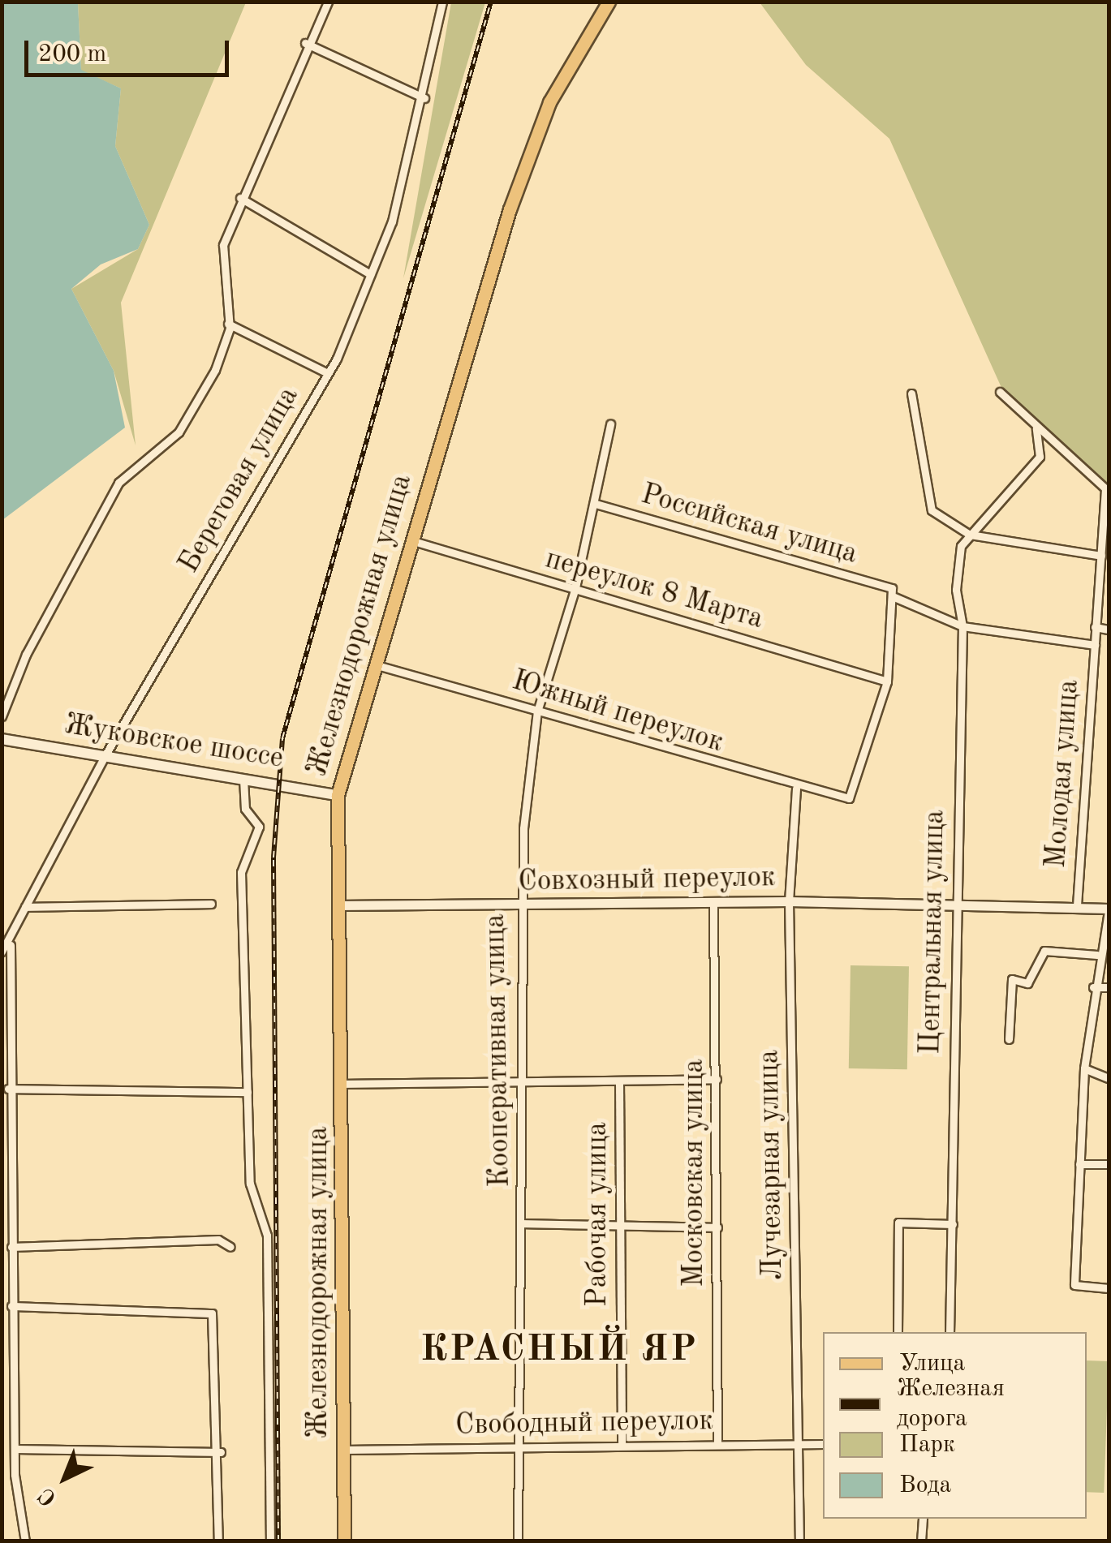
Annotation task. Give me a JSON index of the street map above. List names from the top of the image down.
{
  "streets": {
    "main road": ["Железнодорожная улица", "Жуковское шоссе"],
    "street": [
      "Береговая улица",
      "Российская улица",
      "переулок 8 Марта",
      "Южный переулок",
      "Молодая улица",
      "Совхозный переулок",
      "Центральная улица",
      "Кооперативная улица",
      "Лучезарная улица",
      "Московская улица",
      "Рабочая улица",
      "Свободный переулок"
    ]
  },
  "crossings": [
    ["Береговая улица", "Жуковское шоссе"],
    ["Российская улица", "Молодая улица"],
    ["Российская улица", "Центральная улица"],
    ["Российская улица", "Кооперативная улица"],
    ["переулок 8 Марта", "Железнодорожная улица"],
    ["переулок 8 Марта", "Южный переулок"],
    ["переулок 8 Марта", "Кооперативная улица"],
    ["Железнодорожная улица", "Южный переулок"],
    ["Железнодорожная улица", "Жуковское шоссе"],
    ["Железнодорожная улица", "Совхозный переулок"],
    ["Железнодорожная улица", "Свободный переулок"],
    ["Южный переулок", "Кооперативная улица"],
    ["Южный переулок", "Лучезарная улица"],
    ["Молодая улица", "Совхозный переулок"],
    ["Молодая улица", "Центральная улица"],
    ["Совхозный переулок", "Центральная улица"],
    ["Совхозный переулок", "Кооперативная улица"],
    ["Совхозный переулок", "Лучезарная улица"],
    ["Совхозный переулок", "Московская улица"],
    ["Кооперативная улица", "Свободный переулок"],
    ["Лучезарная улица", "Свободный переулок"],
    ["Московская улица", "Свободный переулок"],
    ["Рабочая улица", "Свободный переулок"]
  ],
  "districts": ["КРАСНЫЙ ЯР"],
  "legend": [
    "Улица",
    "Железная дорога",
    "Парк",
    "Вода"
  ],
  "scale_bar": "200 m",
  "north": "bottom left"
}
